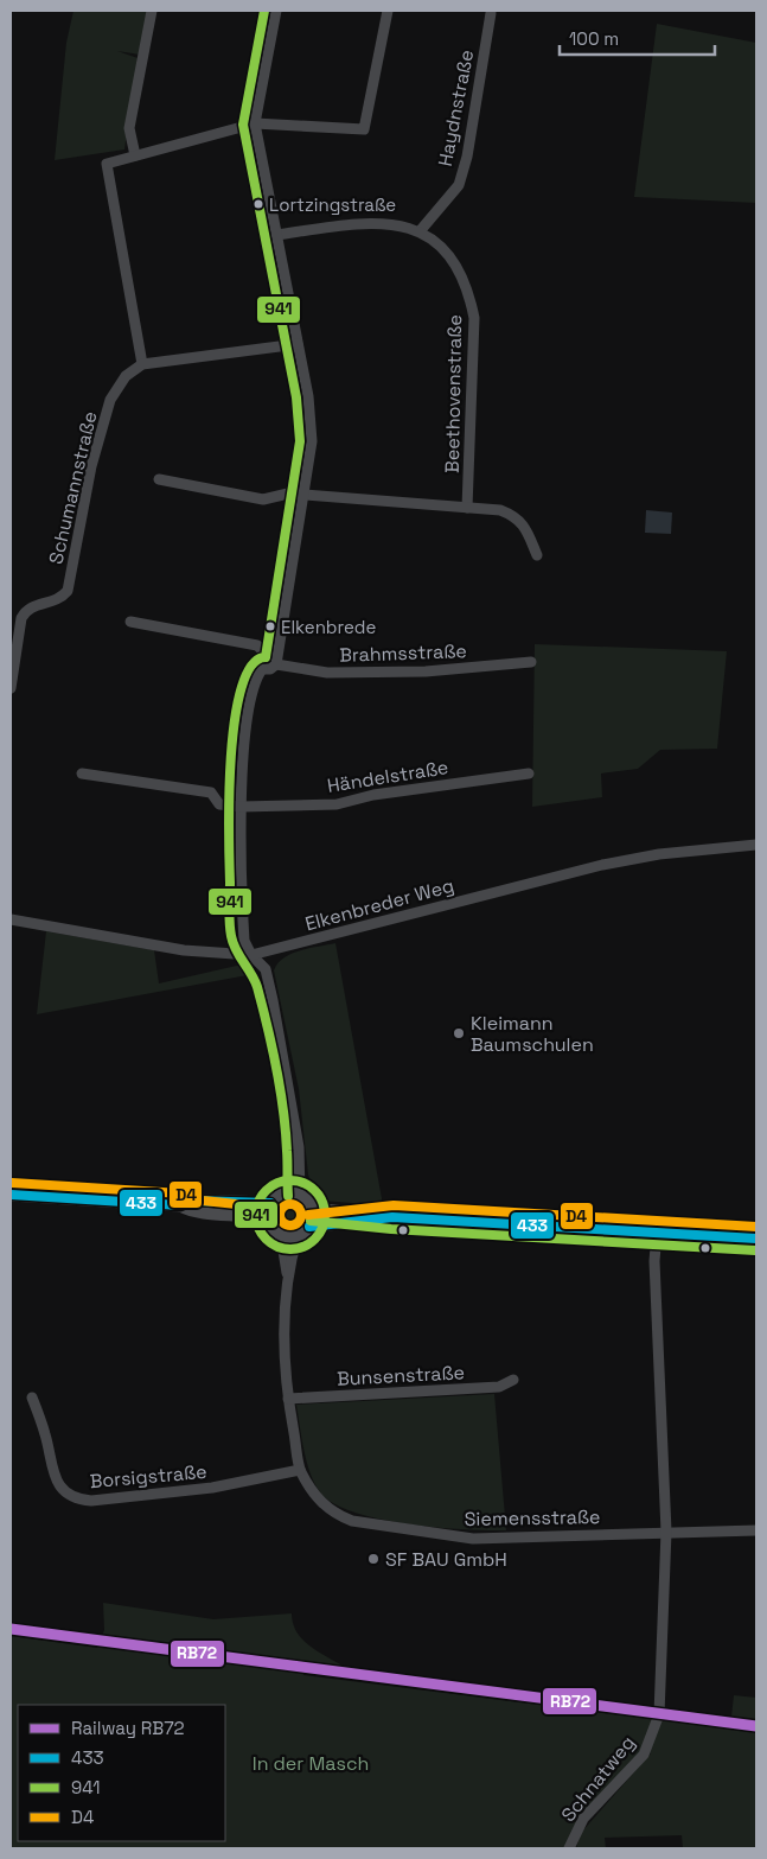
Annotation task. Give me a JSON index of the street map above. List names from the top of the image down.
{
  "streets": {
    "street": [
      "Haydnstraße",
      "Beethovenstraße",
      "Schumannstraße",
      "Brahmsstraße",
      "Händelstraße",
      "Elkenbreder Weg",
      "Bunsenstraße",
      "Borsigstraße",
      "Siemensstraße",
      "Schnatweg"
    ]
  },
  "crossings": [
    ["Haydnstraße", "Beethovenstraße"],
    ["Bunsenstraße", "Siemensstraße"],
    ["Borsigstraße", "Siemensstraße"],
    ["Siemensstraße", "Schnatweg"]
  ],
  "parks": ["In der Masch"],
  "places": [
    "Lortzingstraße",
    "Elkenbrede",
    "Kleimann Baumschulen",
    "SF BAU GmbH"
  ],
  "lines": [
    "transit line 941",
    "transit line D4",
    "transit line 433",
    "rail line RB72"
  ],
  "legend": [
    "Railway RB72",
    "433",
    "941",
    "D4"
  ],
  "scale_bar": "100 m"
}
